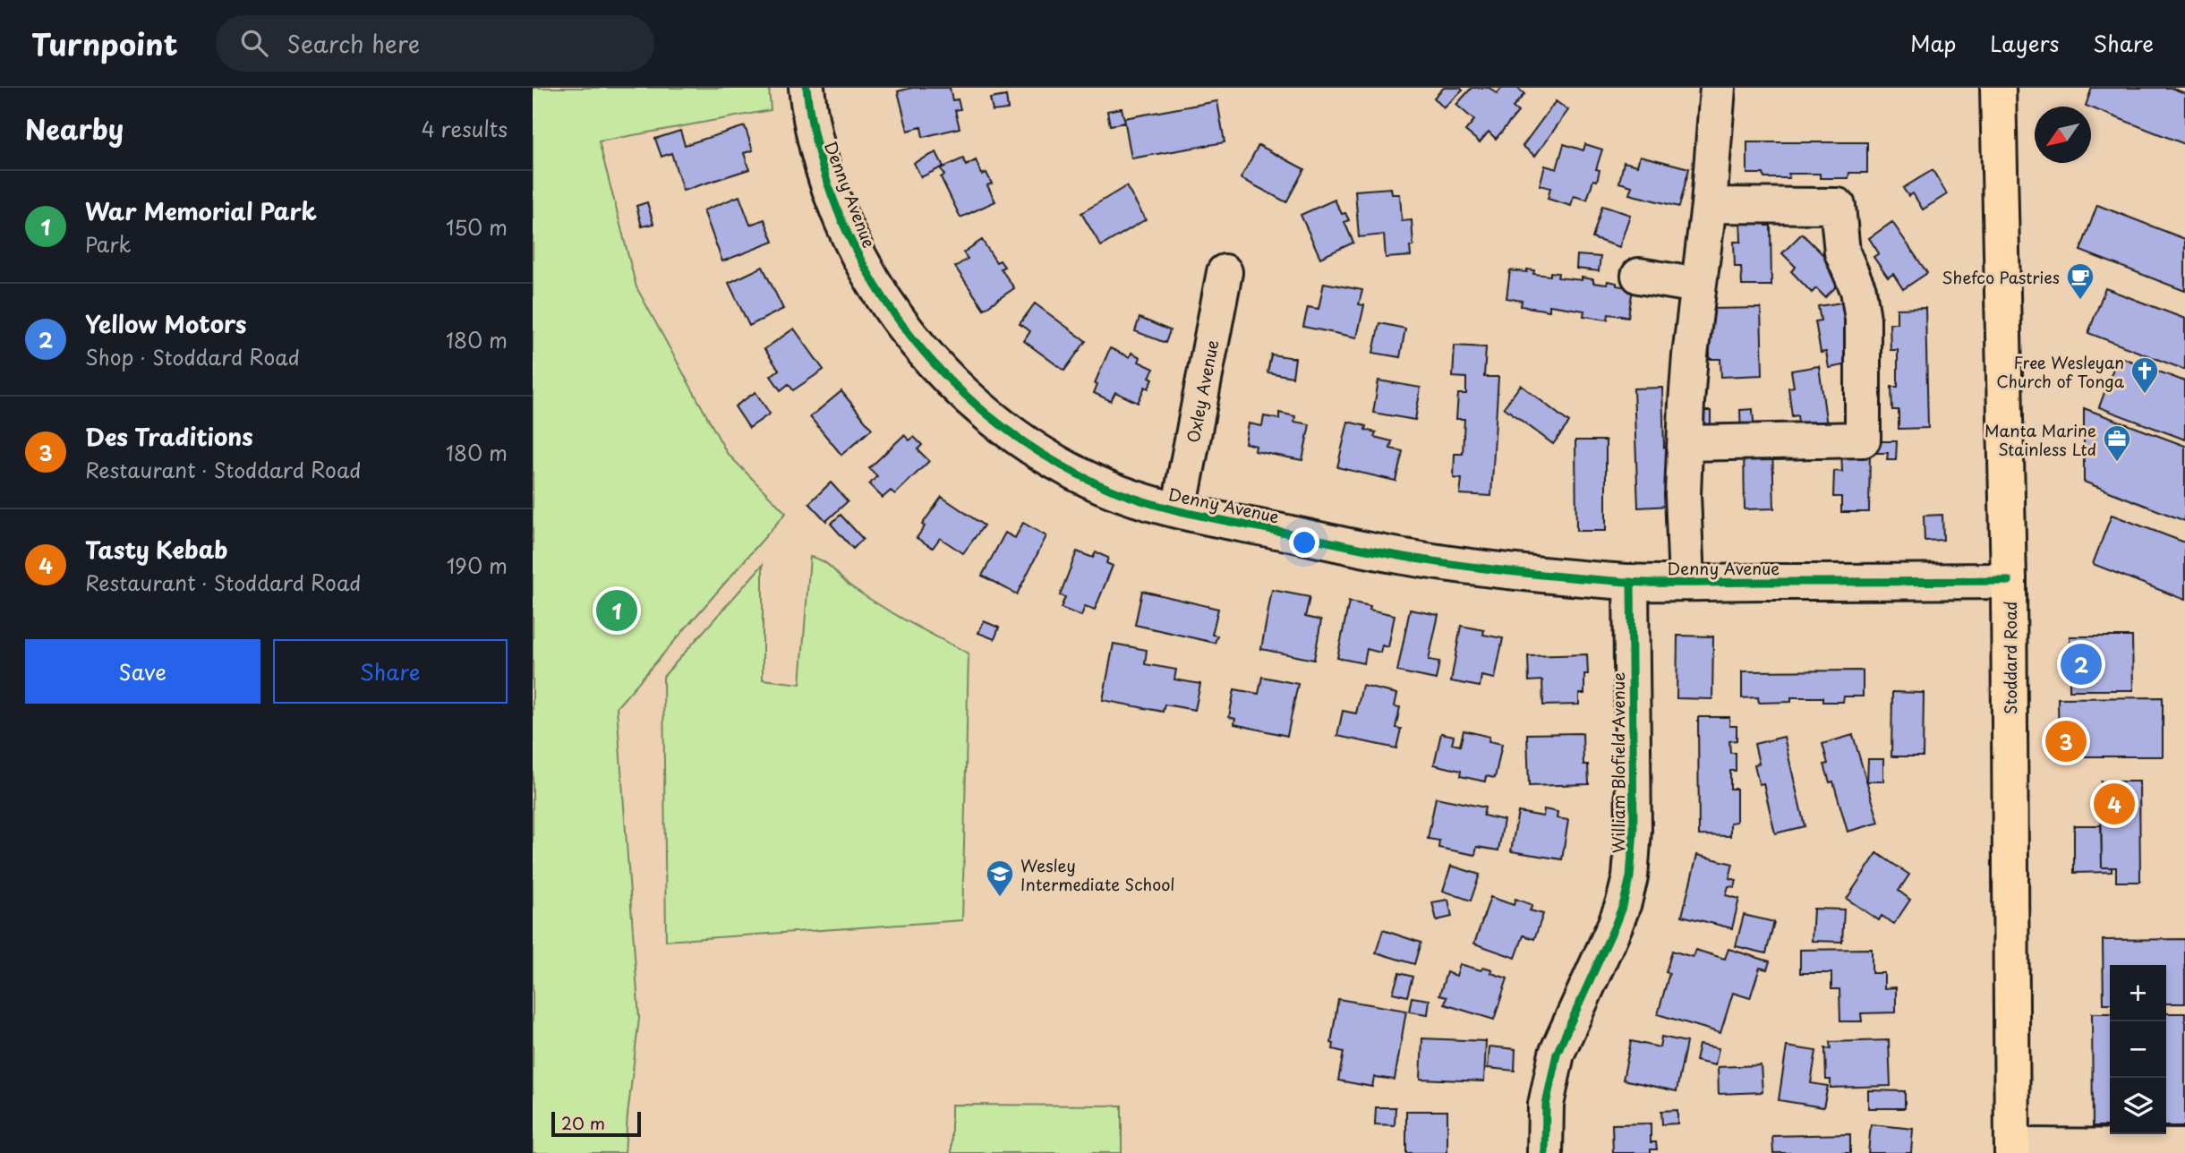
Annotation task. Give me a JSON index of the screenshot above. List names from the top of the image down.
{
  "streets": {
    "main road": ["Stoddard Road"],
    "street": ["Denny Avenue", "Oxley Avenue", "William Blofield Avenue"]
  },
  "crossings": [
    ["Denny Avenue", "Oxley Avenue"],
    ["Denny Avenue", "Stoddard Road"],
    ["Denny Avenue", "William Blofield Avenue"]
  ],
  "places": {
    "cafe": ["Shefco Pastries"],
    "church": ["Free Wesleyan Church of Tonga"],
    "office": ["Manta Marine Stainless Ltd"],
    "school or university": ["Wesley Intermediate School"]
  },
  "scale_bar": "20 m",
  "north": "bottom left",
  "page": {
    "header": "Turnpoint",
    "search": "Search here",
    "nav": ["Map", "Layers", "Share"],
    "heading": ["Nearby", "4 results"],
    "list": [
      {
        "mark": "1",
        "name": "War Memorial Park",
        "note": "Park",
        "value": "150 m"
      },
      {
        "mark": "2",
        "name": "Yellow Motors",
        "note": "Shop · Stoddard Road",
        "value": "180 m"
      },
      {
        "mark": "3",
        "name": "Des Traditions",
        "note": "Restaurant · Stoddard Road",
        "value": "180 m"
      },
      {
        "mark": "4",
        "name": "Tasty Kebab",
        "note": "Restaurant · Stoddard Road",
        "value": "190 m"
      }
    ],
    "pins": [
      "1",
      "2",
      "3",
      "4"
    ],
    "buttons": ["Save", "Share"],
    "map_buttons": ["+", "−"],
    "scale": "20 m"
  }
}
